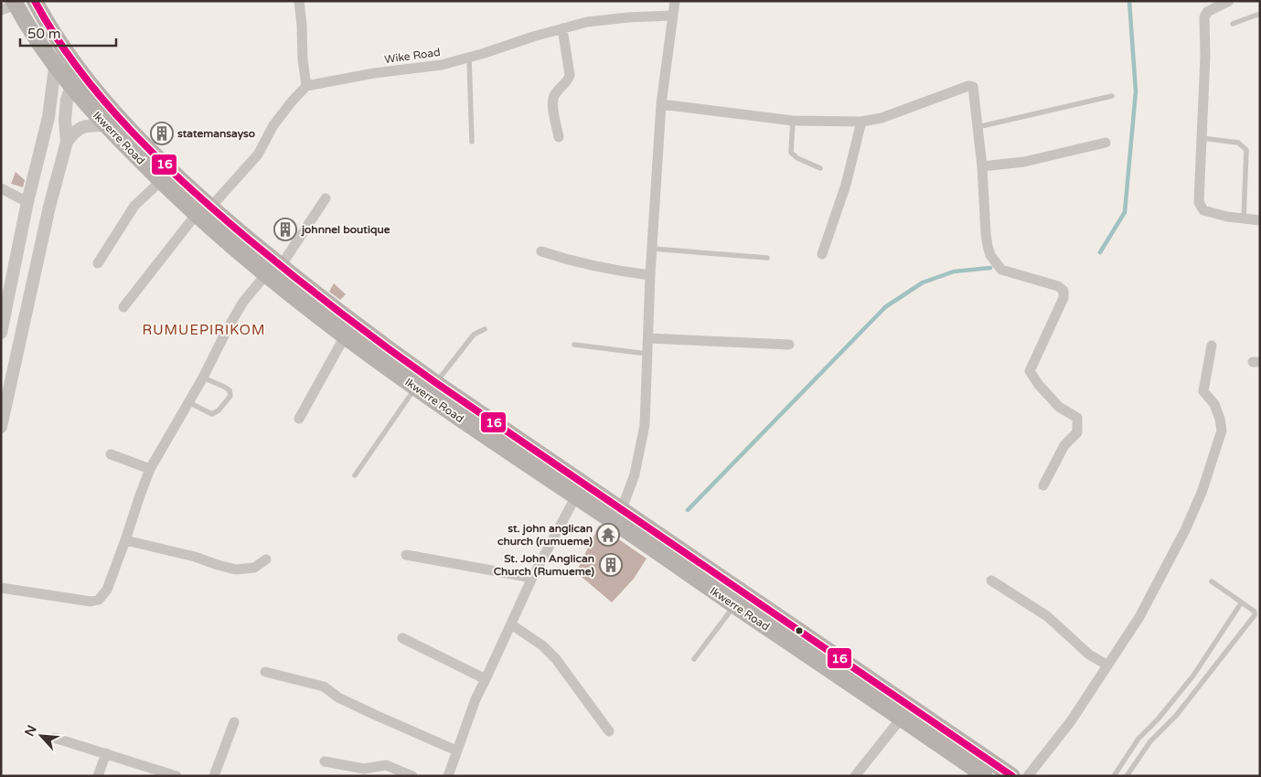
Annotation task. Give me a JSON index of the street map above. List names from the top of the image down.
{
  "streets": {
    "main road": ["Ikwerre Road"],
    "street": ["Wike Road"]
  },
  "districts": ["RUMUEPIRIKOM"],
  "places": {
    "building": ["statemansayso", "johnnel boutique", "St. John Anglican Church (Rumueme)"],
    "temple": ["st. john anglican church (rumueme)"]
  },
  "lines": ["transit line 16"],
  "scale_bar": "50 m",
  "north": "top left"
}
